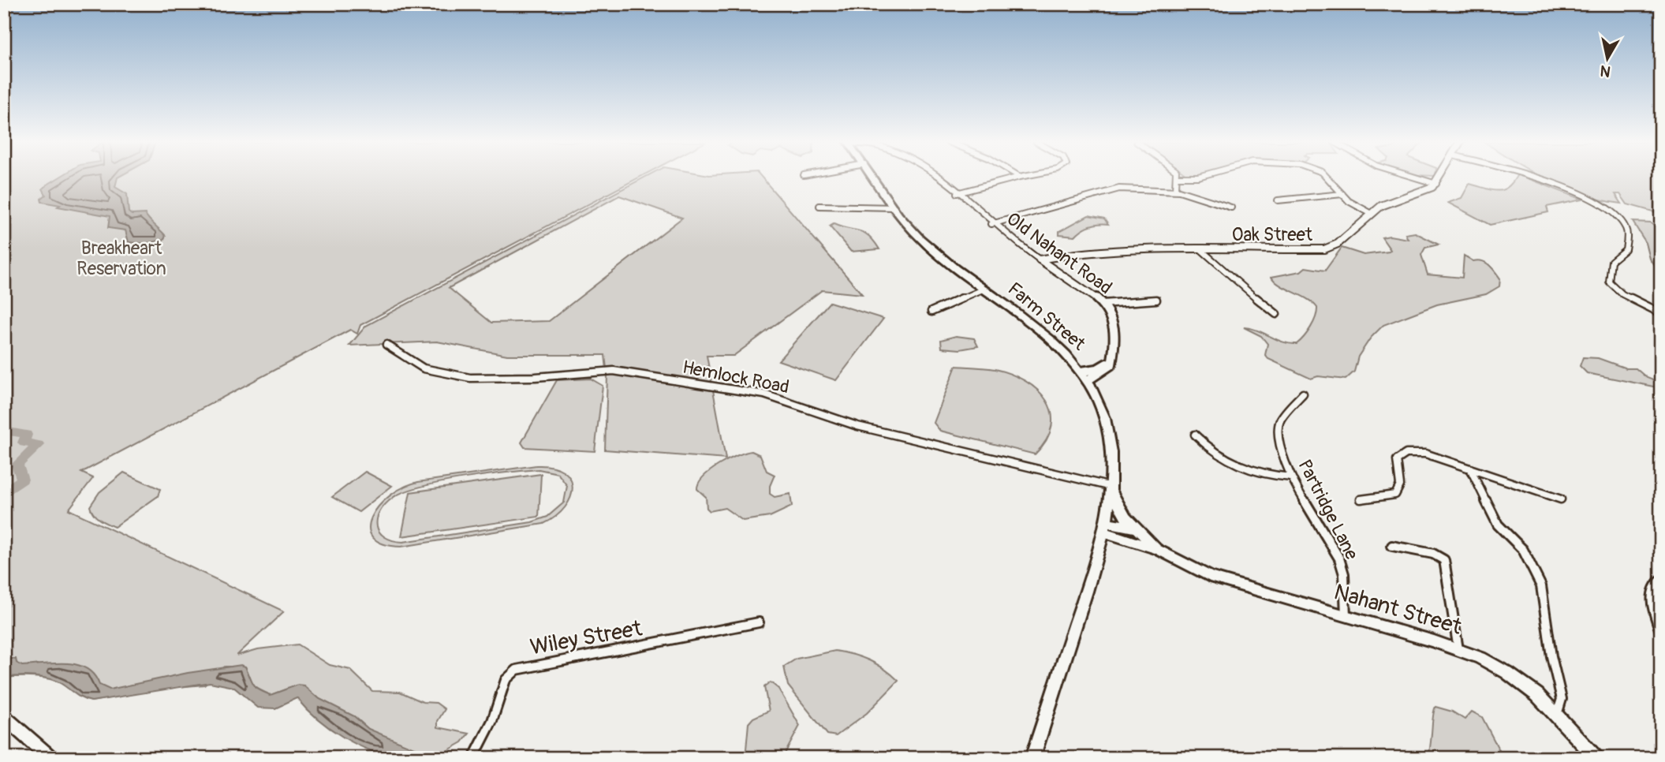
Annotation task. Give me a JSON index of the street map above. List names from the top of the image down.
{
  "streets": {
    "main road": ["Farm Street", "Nahant Street"],
    "street": [
      "Oak Street",
      "Old Nahant Road",
      "Hemlock Road",
      "Partridge Lane",
      "Wiley Street"
    ]
  },
  "crossings": [
    ["Oak Street", "Old Nahant Road"],
    ["Old Nahant Road", "Farm Street"],
    ["Farm Street", "Hemlock Road"],
    ["Farm Street", "Nahant Street"],
    ["Hemlock Road", "Nahant Street"],
    ["Partridge Lane", "Nahant Street"]
  ],
  "parks": ["Breakheart Reservation"],
  "north": "bottom"
}
